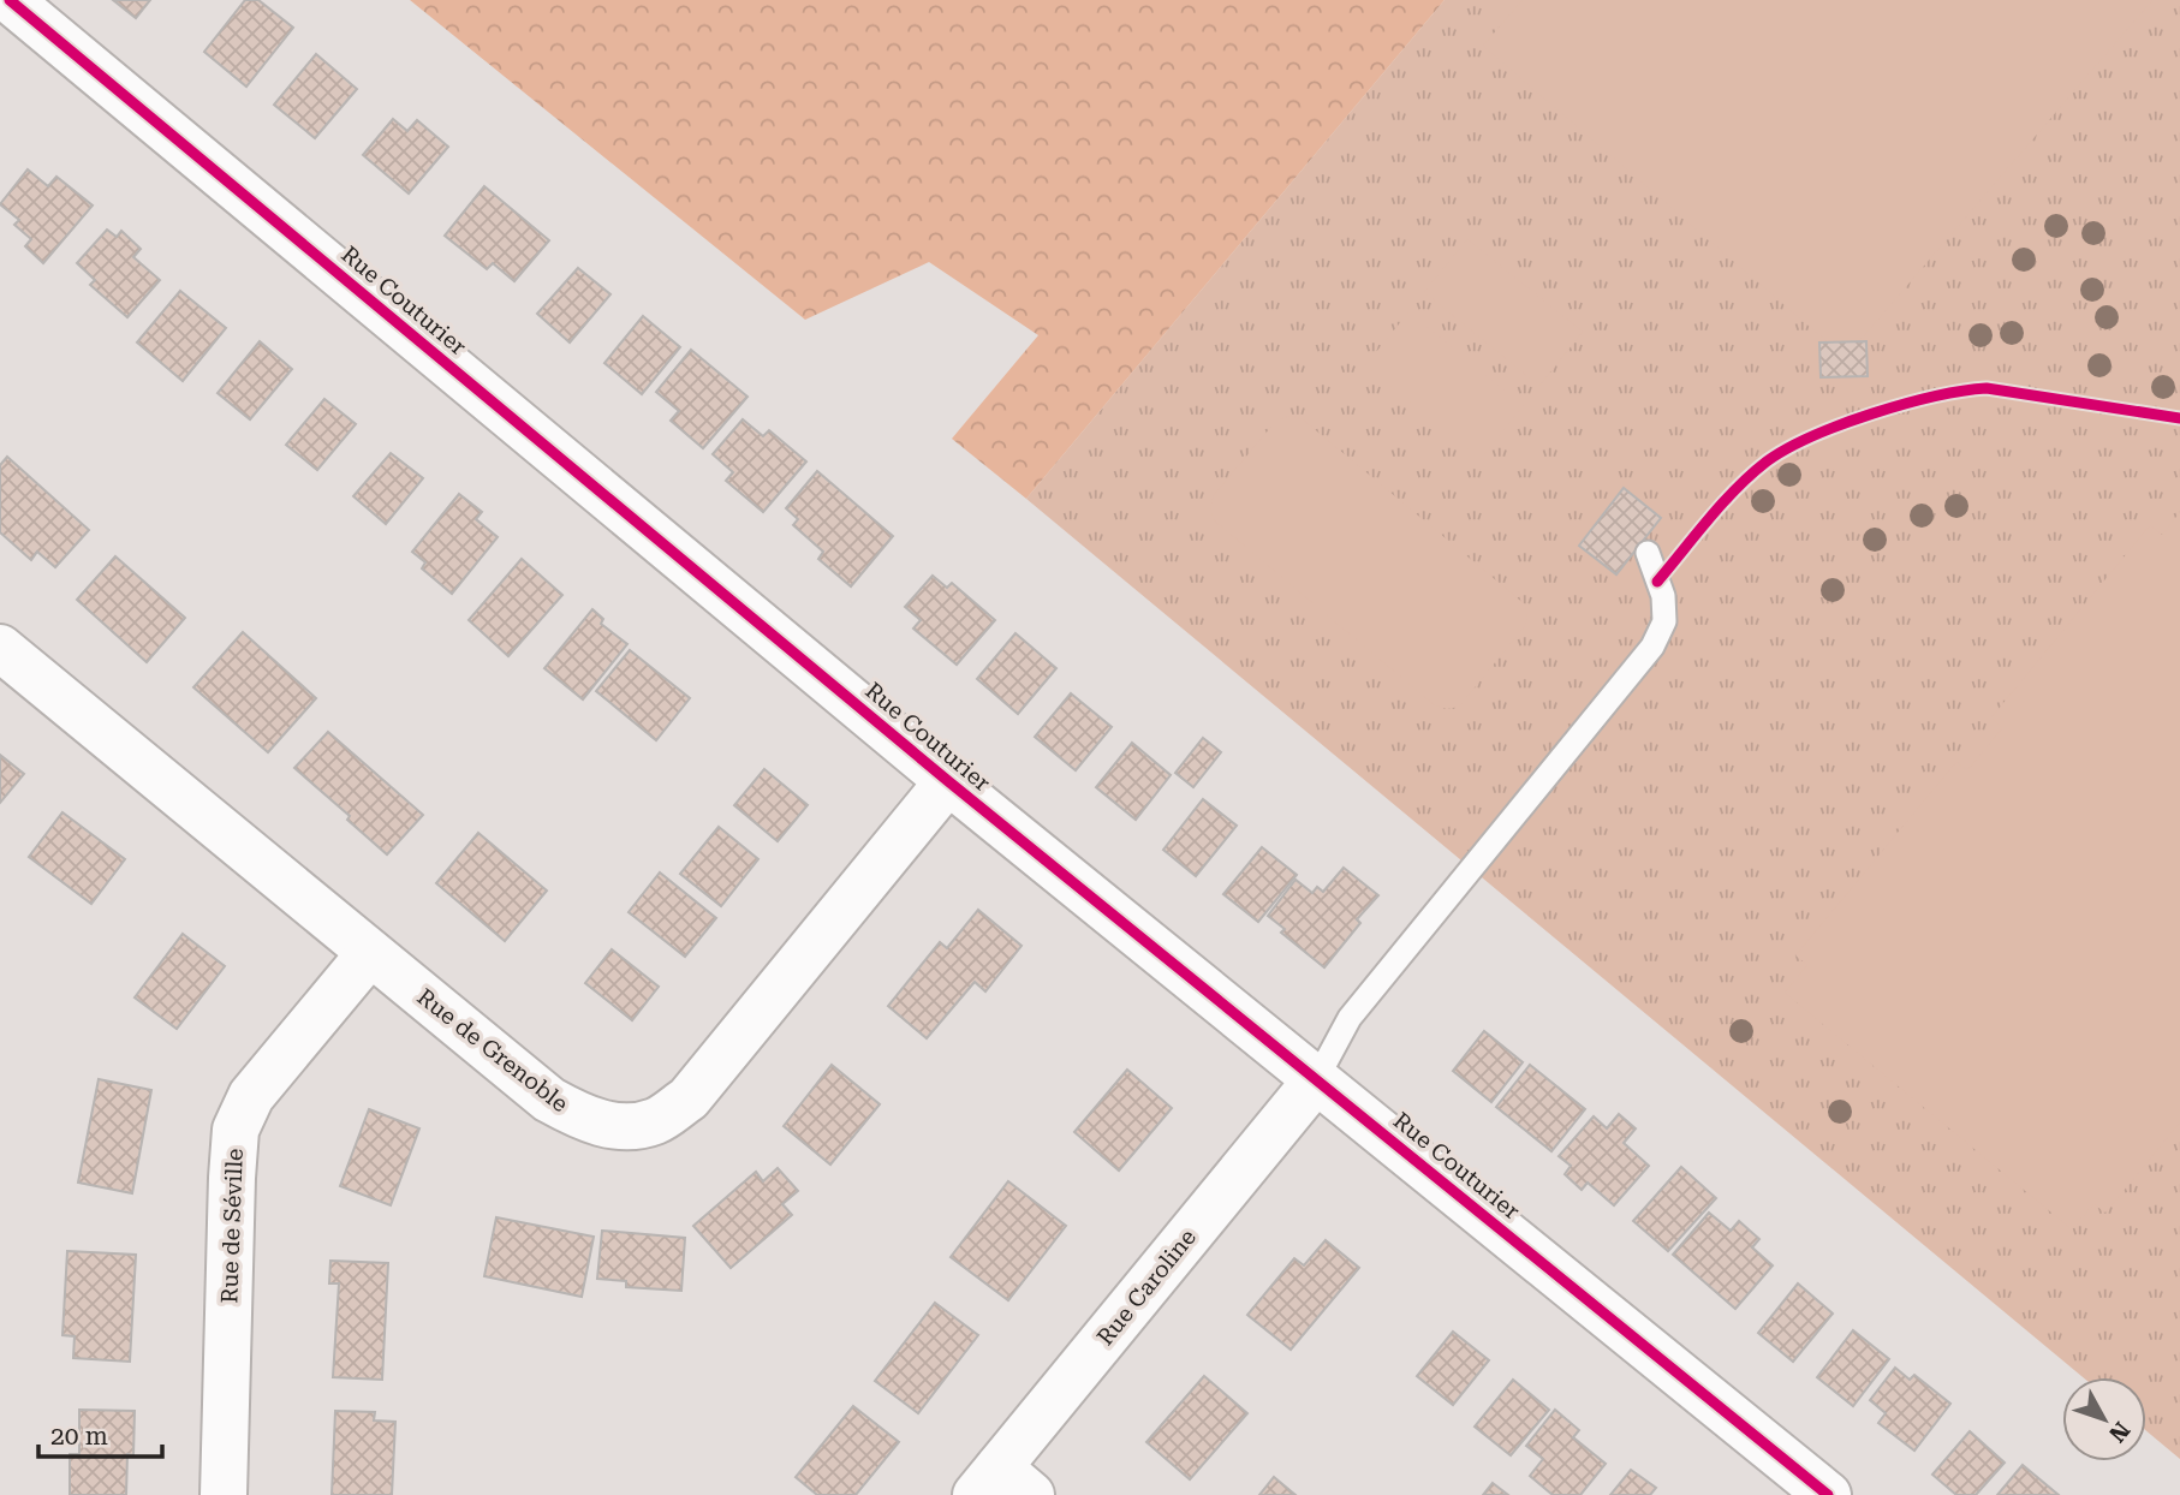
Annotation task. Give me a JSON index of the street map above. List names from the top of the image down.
{
  "streets": {
    "street": [
      "Rue Couturier",
      "Rue de Grenoble",
      "Rue de Séville",
      "Rue Caroline"
    ]
  },
  "crossings": [
    ["Rue Couturier", "Rue de Grenoble"],
    ["Rue Couturier", "Rue Caroline"],
    ["Rue de Grenoble", "Rue de Séville"]
  ],
  "scale_bar": "20 m",
  "north": "bottom right"
}
